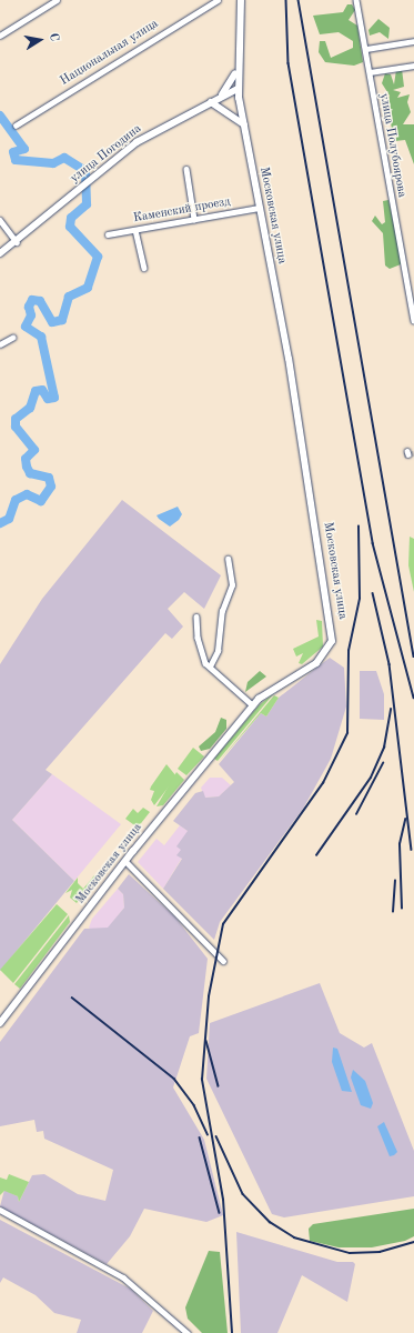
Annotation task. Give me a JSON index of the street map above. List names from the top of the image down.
{
  "streets": {
    "main road": ["улица Погодина", "Московская улица"],
    "street": ["Национальная улица", "улица Полубоярова", "Каменский проезд"]
  },
  "crossings": [
    ["улица Погодина", "Московская улица"],
    ["Каменский проезд", "Московская улица"]
  ],
  "north": "right"
}
